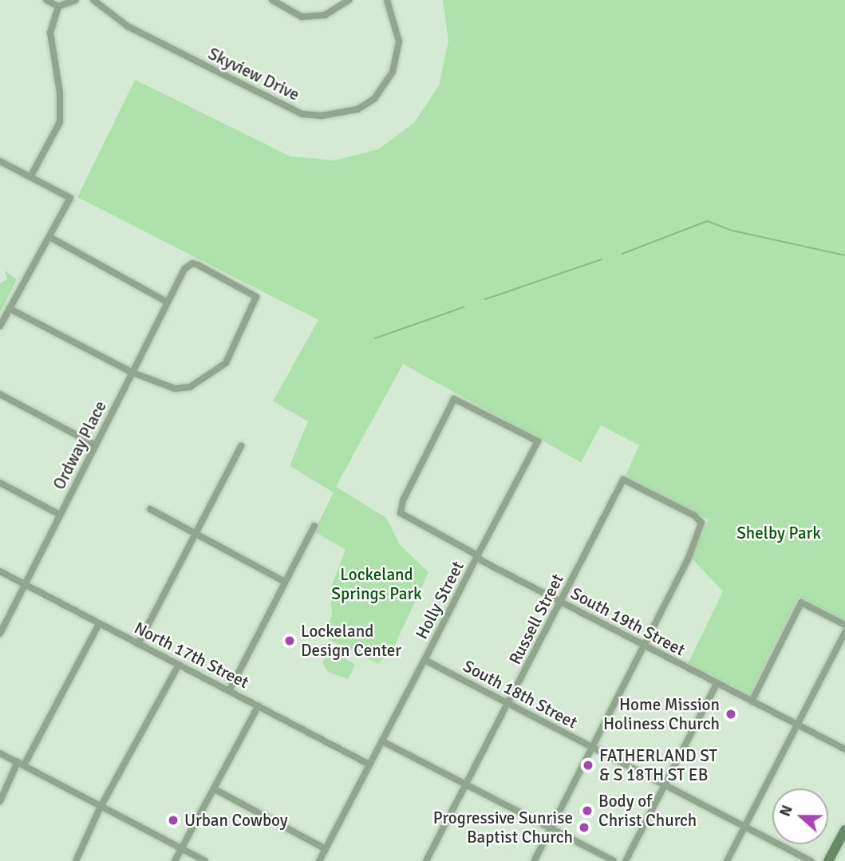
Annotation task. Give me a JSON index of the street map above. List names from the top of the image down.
{
  "streets": {
    "street": [
      "Skyview Drive",
      "Ordway Place",
      "Holly Street",
      "Russell Street",
      "South 19th Street",
      "North 17th Street",
      "South 18th Street"
    ]
  },
  "crossings": [
    ["Ordway Place", "North 17th Street"],
    ["Holly Street", "South 19th Street"],
    ["Holly Street", "North 17th Street"],
    ["Holly Street", "South 18th Street"],
    ["Russell Street", "South 19th Street"],
    ["Russell Street", "South 18th Street"]
  ],
  "parks": ["Shelby Park", "Lockeland Springs Park"],
  "places": [
    "Lockeland Design Center",
    "Home Mission Holiness Church",
    "FATHERLAND ST & S 18TH ST EB",
    "Body of Christ Church",
    "Urban Cowboy",
    "Progressive Sunrise Baptist Church"
  ],
  "north": "left"
}
